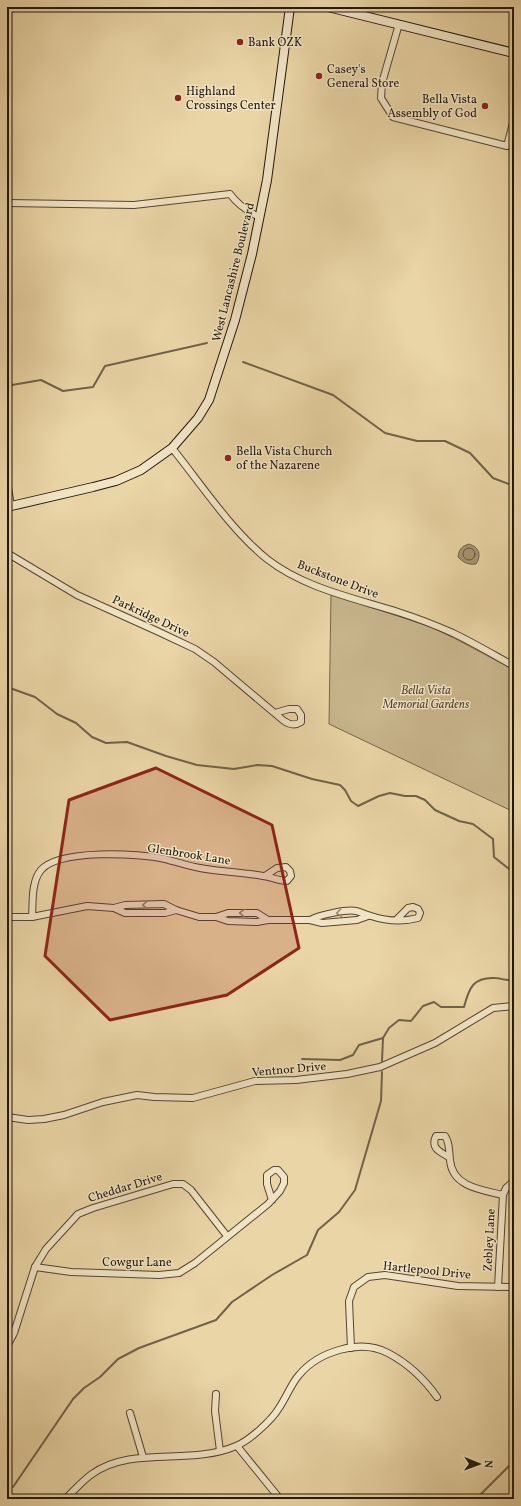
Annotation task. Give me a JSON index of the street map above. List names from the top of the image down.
{
  "streets": {
    "main road": ["West Lancashire Boulevard"],
    "street": [
      "Buckstone Drive",
      "Parkridge Drive",
      "Glenbrook Lane",
      "Ventnor Drive",
      "Cheddar Drive",
      "Zebley Lane",
      "Cowgur Lane",
      "Hartlepool Drive"
    ]
  },
  "crossings": [
    ["West Lancashire Boulevard", "Buckstone Drive"],
    ["Cheddar Drive", "Cowgur Lane"],
    ["Zebley Lane", "Hartlepool Drive"]
  ],
  "parks": ["Bella Vista Memorial Gardens"],
  "places": [
    "Bank OZK",
    "Casey's General Store",
    "Highland Crossings Center",
    "Bella Vista Assembly of God",
    "Bella Vista Church of the Nazarene"
  ],
  "north": "right"
}
